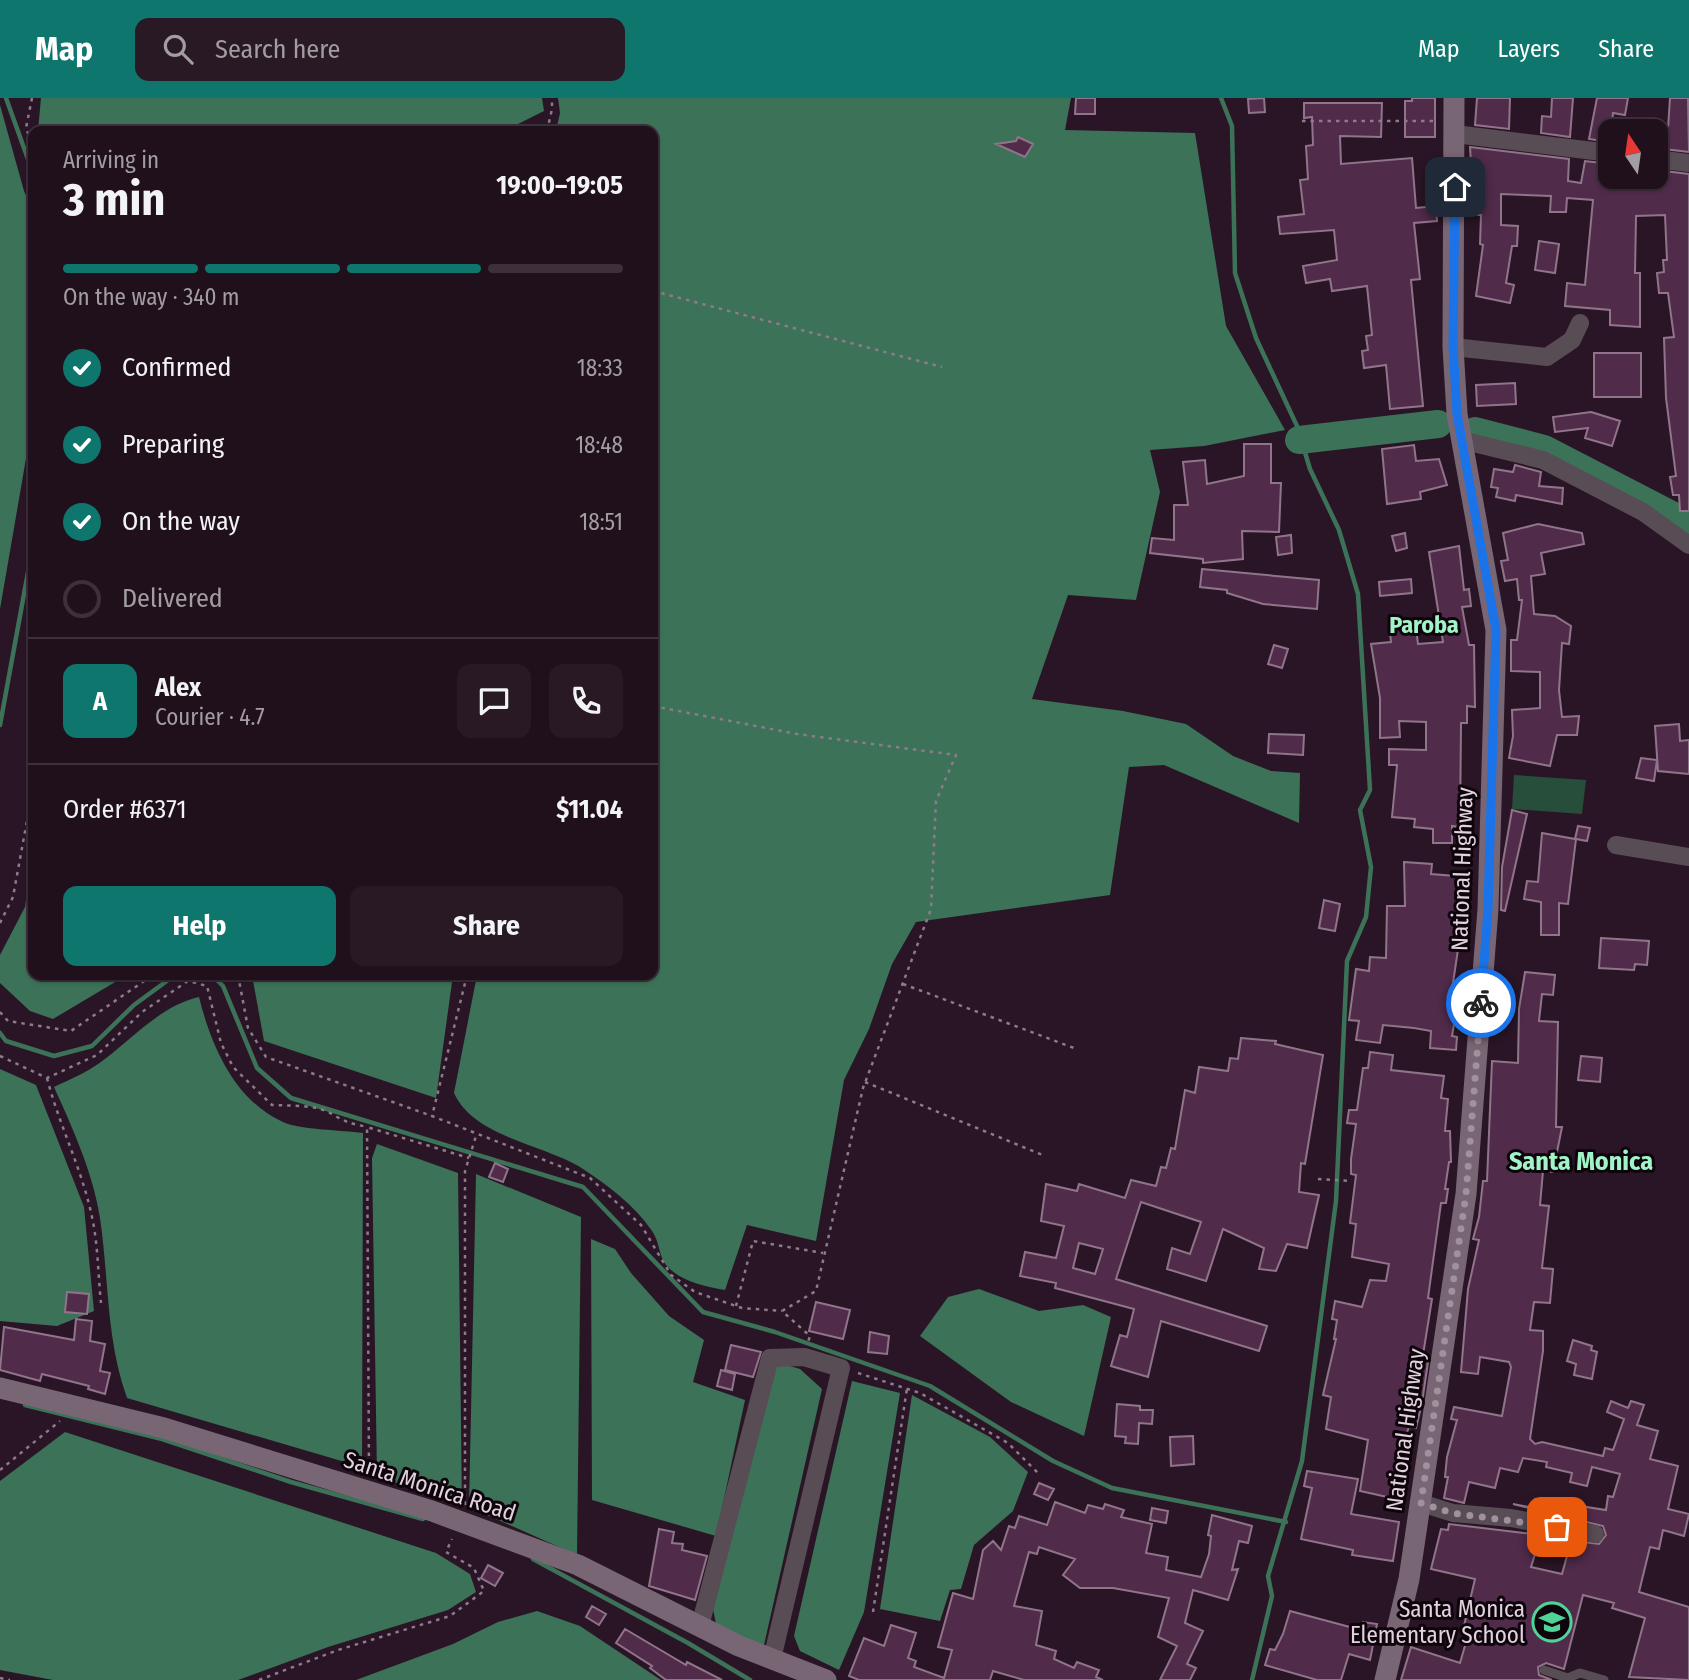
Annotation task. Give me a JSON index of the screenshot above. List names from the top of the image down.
{
  "streets": {
    "main road": ["National Highway", "Santa Monica Road"]
  },
  "districts": ["Paroba", "Santa Monica"],
  "places": {
    "school or university": ["Santa Monica Elementary School"]
  },
  "north": "top",
  "page": {
    "header": "Map",
    "search": "Search here",
    "nav": ["Map", "Layers", "Share"],
    "heading": ["3 min", "Arriving in", "19:00–19:05"],
    "panel": [
      "Alex",
      "Courier · 4.7",
      "Order #6371",
      "$11.04"
    ],
    "bar": "On the way · 340 m",
    "list": [
      ["Confirmed", "18:33"],
      ["Preparing", "18:48"],
      ["On the way", "18:51"],
      "Delivered"
    ],
    "round": "A",
    "buttons": ["Help", "Share"]
  }
}
